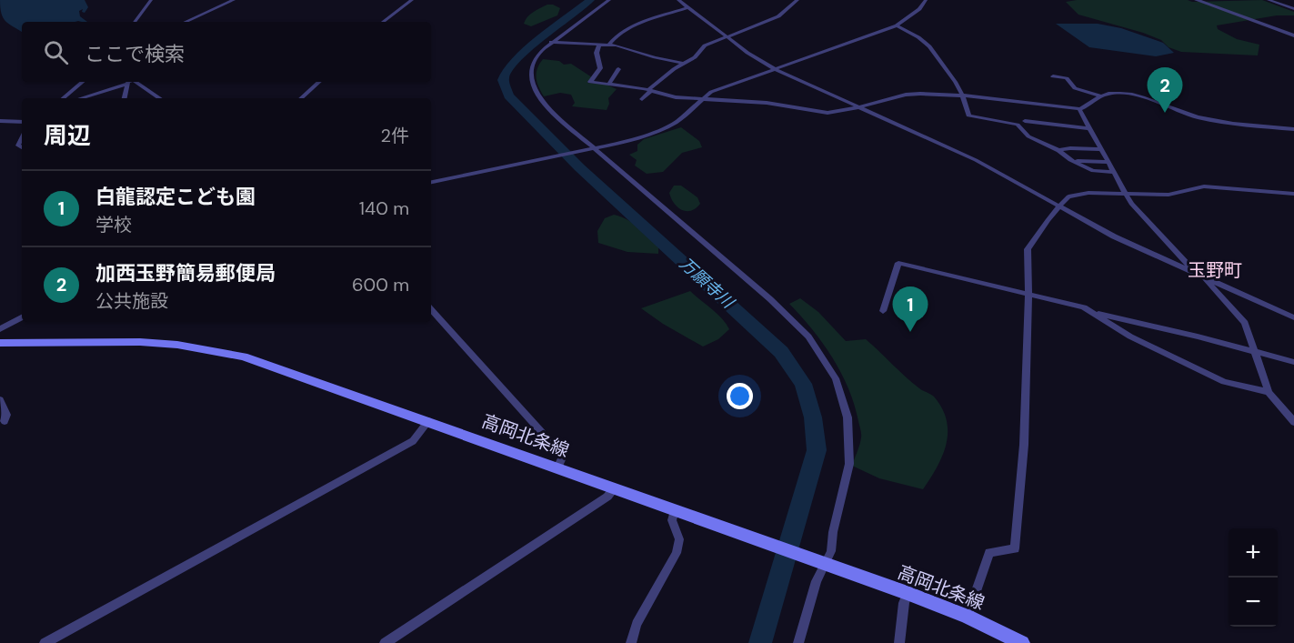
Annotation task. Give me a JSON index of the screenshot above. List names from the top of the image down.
{
  "streets": {
    "main road": ["高岡北条線"]
  },
  "districts": ["玉野町"],
  "water": ["万願寺川"],
  "page": {
    "search": "ここで検索",
    "pins": ["2", "1"],
    "heading": ["周辺", "2件"],
    "list": [
      {
        "mark": "1",
        "name": "白龍認定こども園",
        "note": "学校",
        "value": "140 m"
      },
      {
        "mark": "2",
        "name": "加西玉野簡易郵便局",
        "note": "公共施設",
        "value": "600 m"
      }
    ],
    "map_buttons": ["+", "−"]
  }
}
